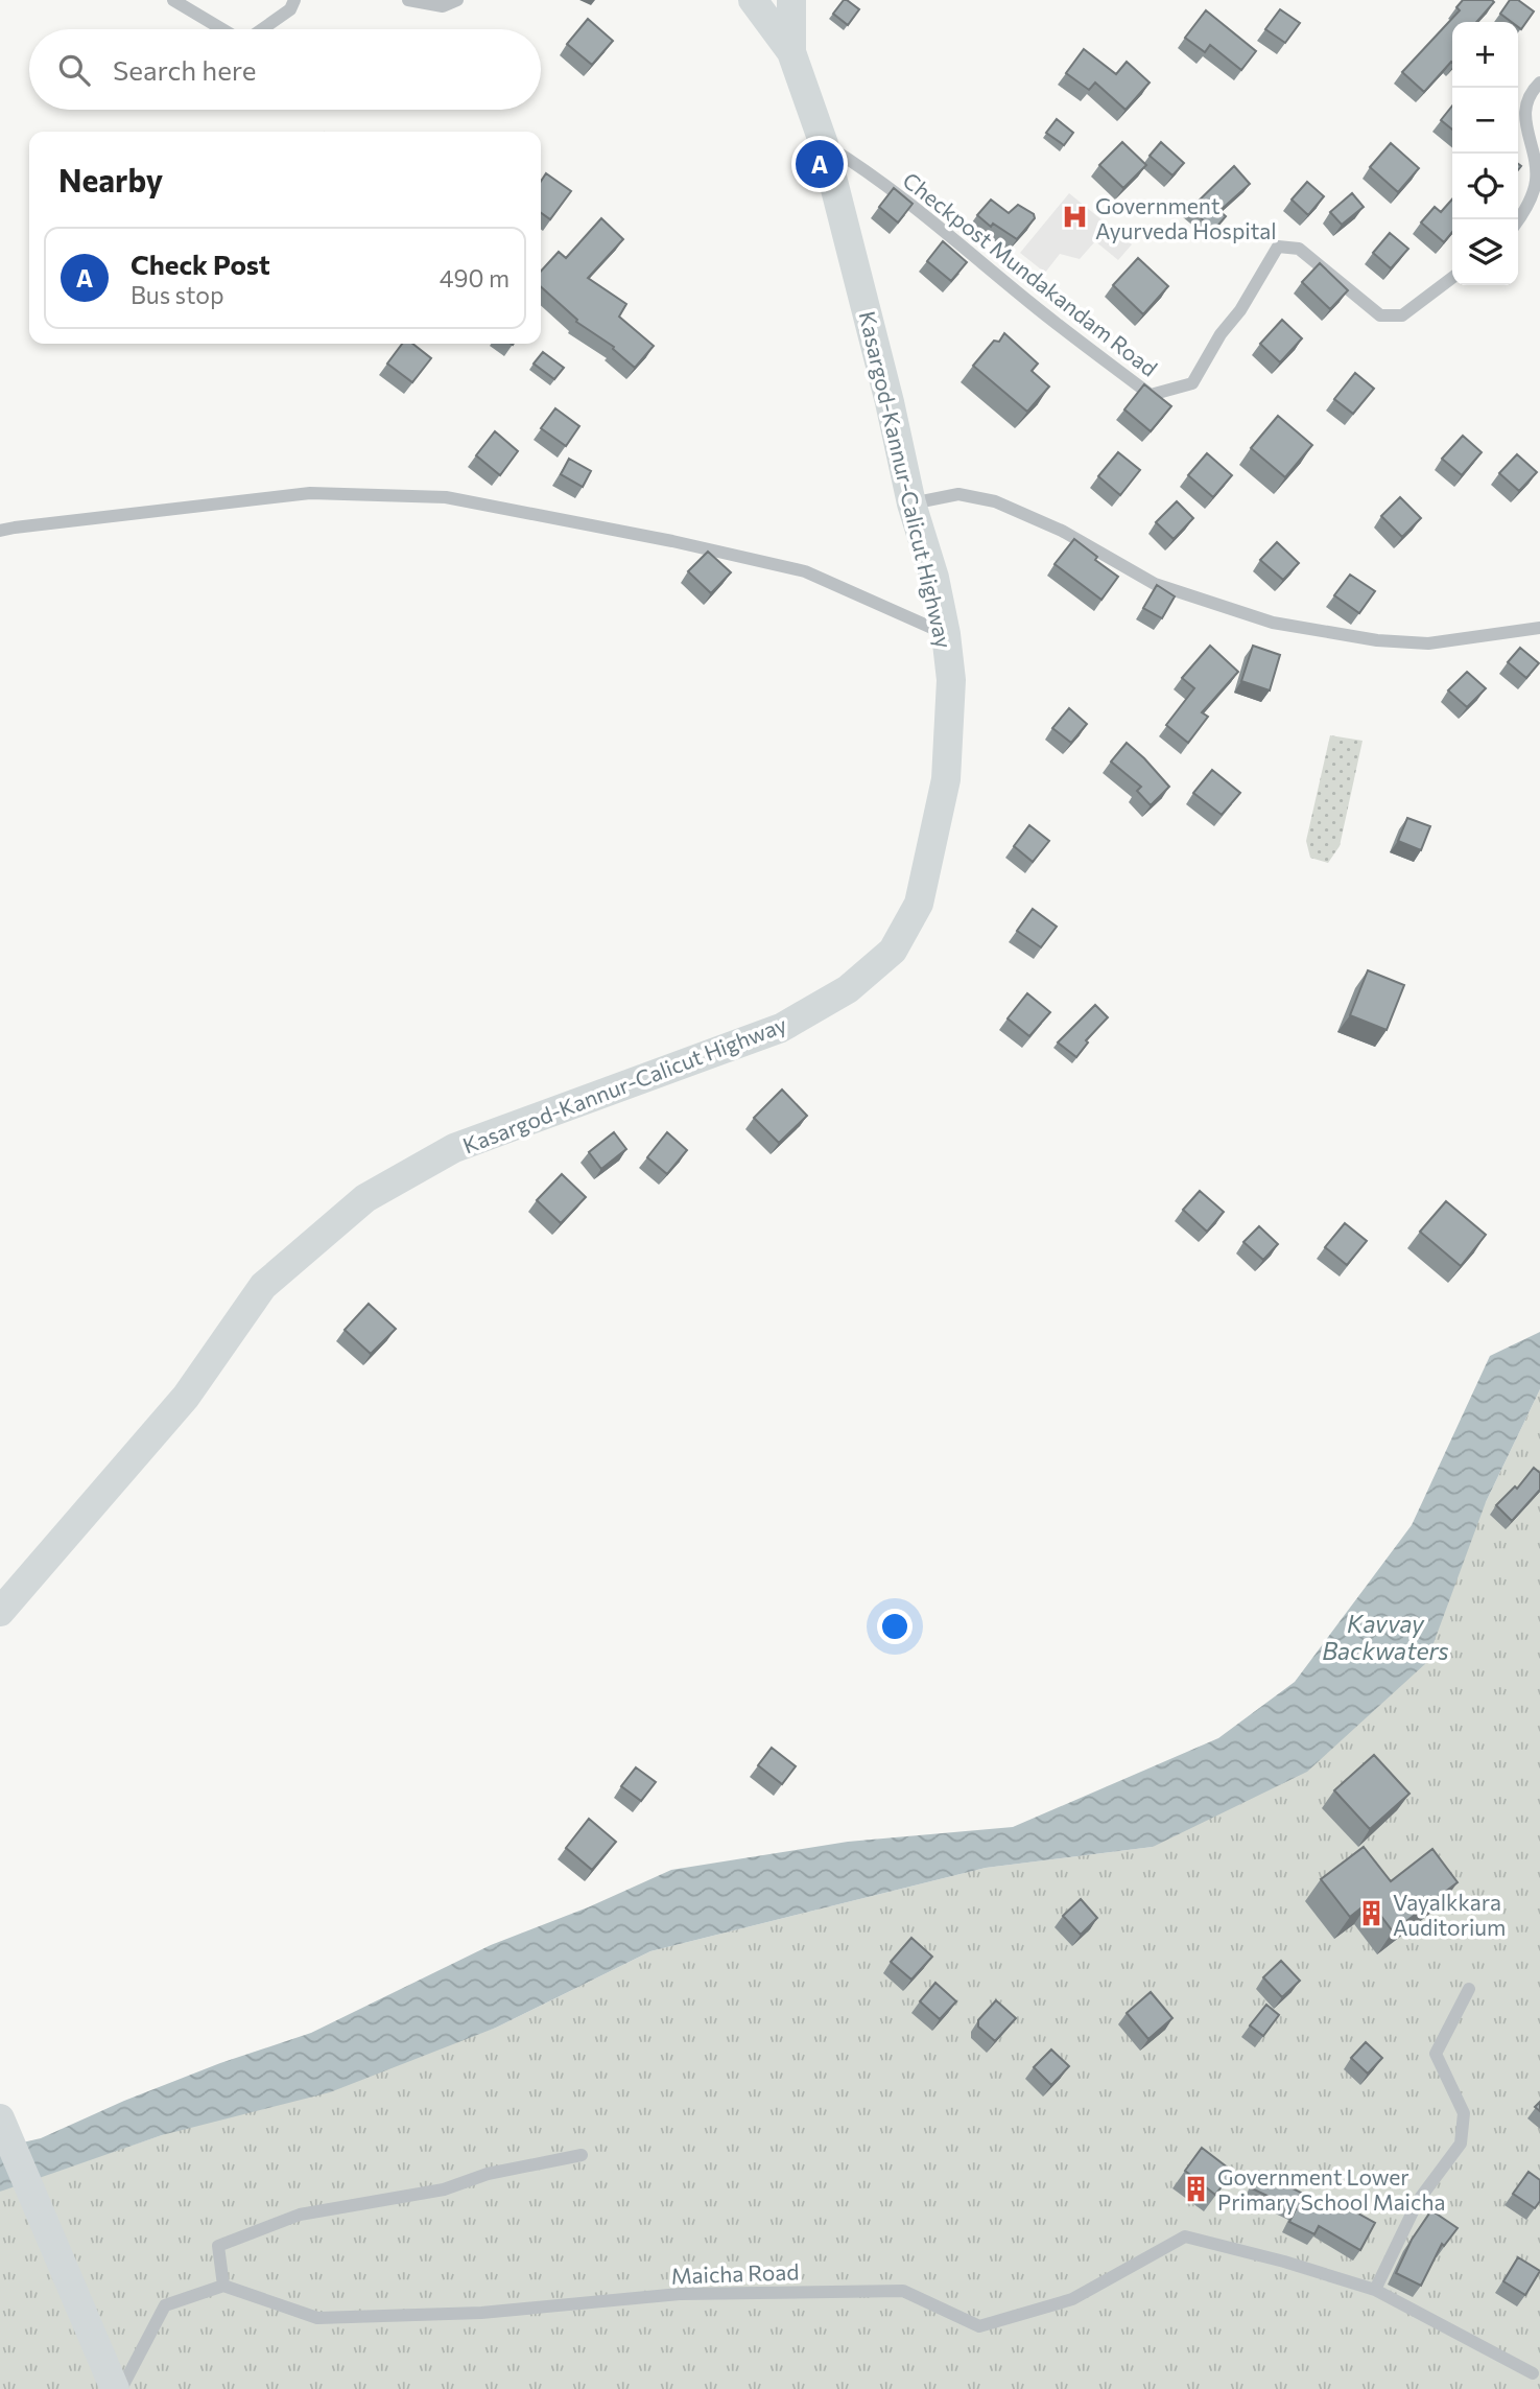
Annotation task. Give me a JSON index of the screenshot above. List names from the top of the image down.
{
  "streets": {
    "highway": ["Kasargod-Kannur-Calicut Highway"],
    "street": ["Checkpost Mundakandam Road", "Maicha Road"]
  },
  "crossings": [
    ["Checkpost Mundakandam Road", "Kasargod-Kannur-Calicut Highway"]
  ],
  "water": ["Kavvay Backwaters"],
  "places": {
    "hospital": ["Government Ayurveda Hospital"],
    "building": ["Vayalkkara Auditorium", "Government Lower Primary School Maicha"]
  },
  "page": {
    "map_buttons": ["+", "−"],
    "search": "Search here",
    "heading": "Nearby",
    "pins": "A",
    "list": [
      {
        "mark": "A",
        "name": "Check Post",
        "note": "Bus stop",
        "value": "490 m"
      }
    ]
  }
}
